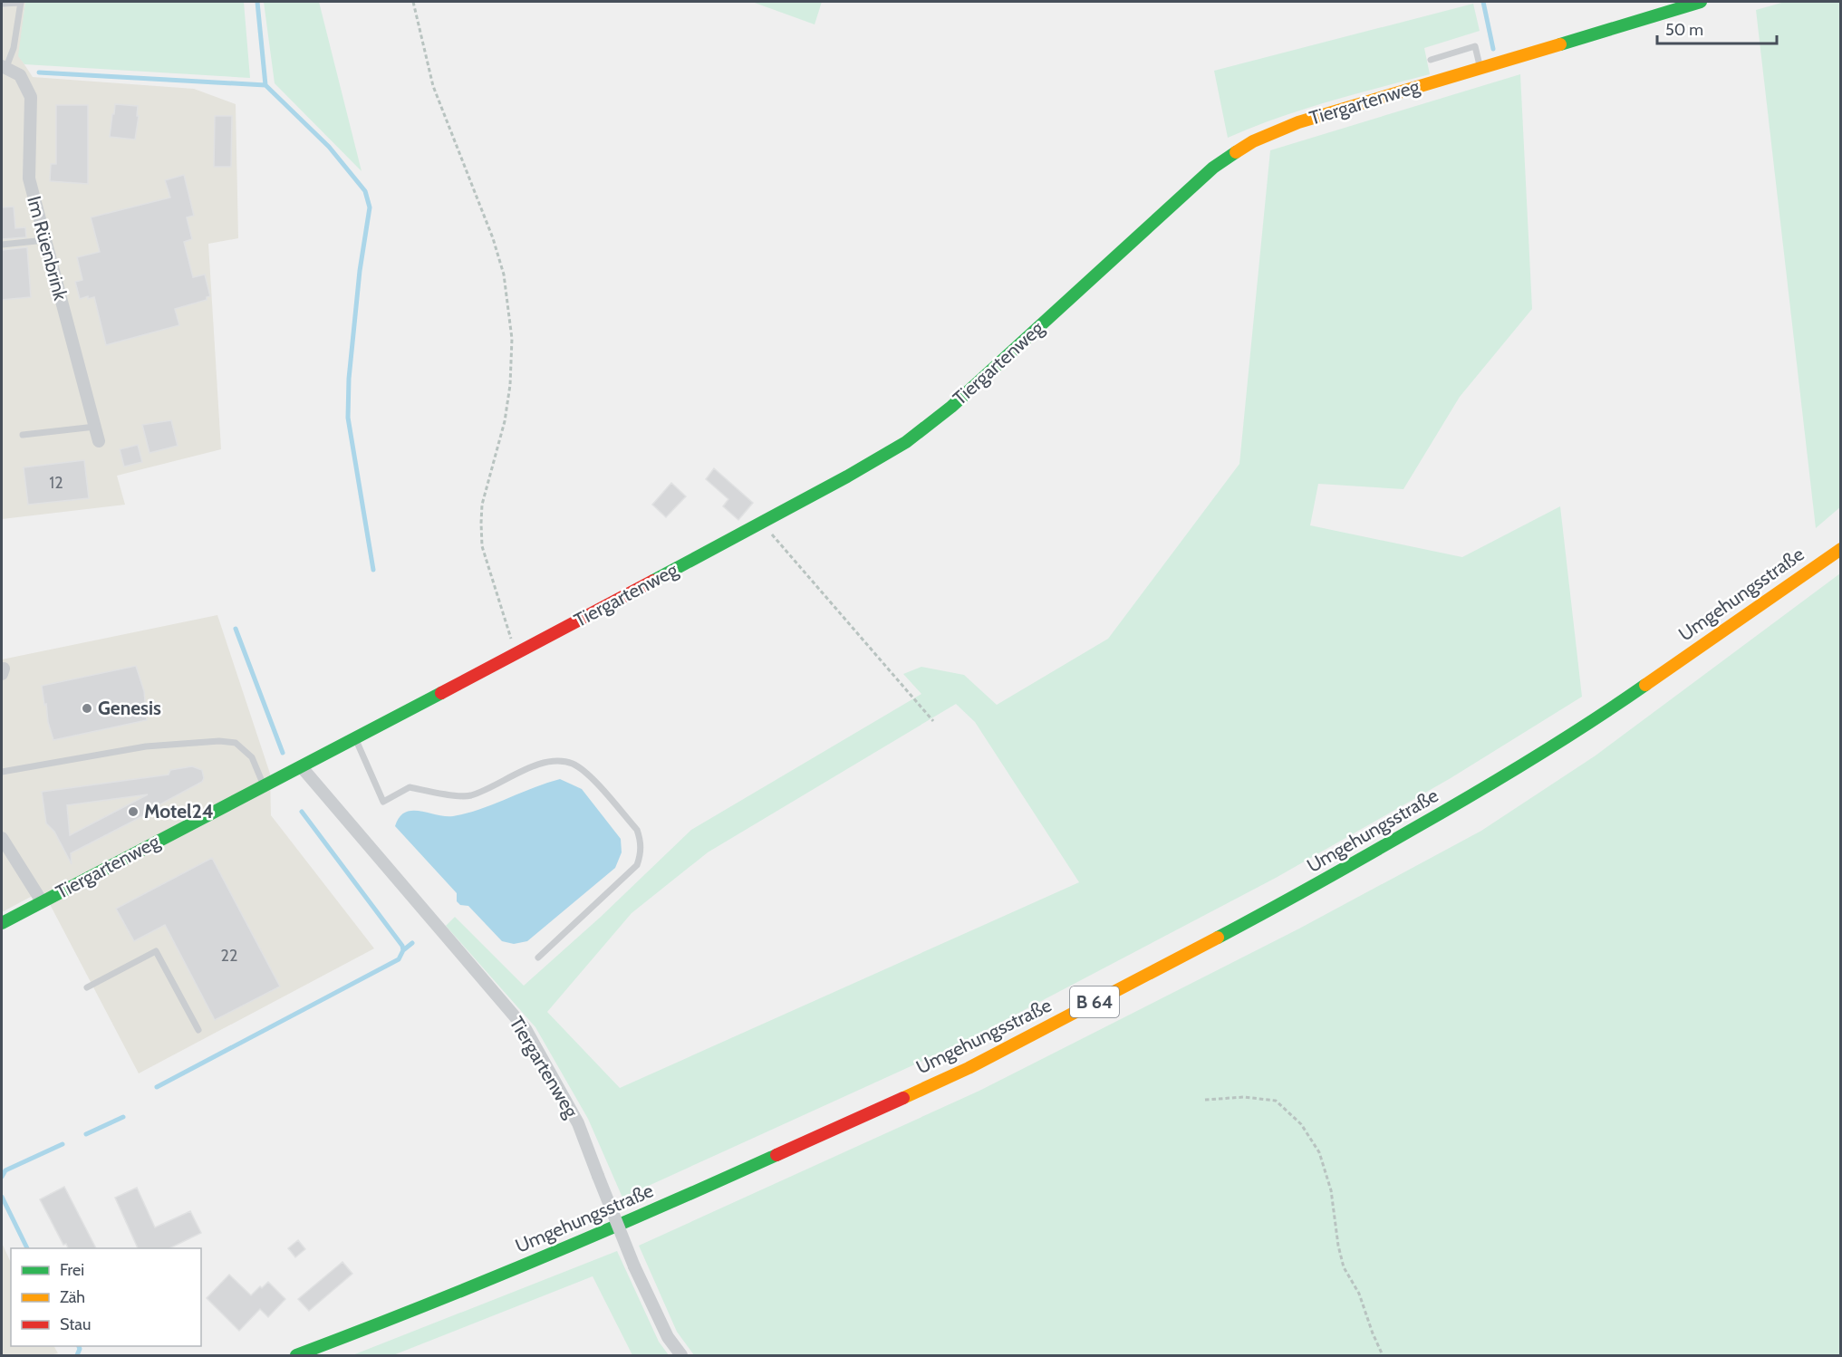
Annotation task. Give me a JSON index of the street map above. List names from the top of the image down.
{
  "streets": {
    "street": [
      "Tiergartenweg",
      "Im Rüenbrink",
      "Umgehungsstraße",
      "B 64"
    ]
  },
  "places": ["Genesis", "Motel24"],
  "house_numbers": ["12", "22"],
  "legend": ["Frei", "Zäh", "Stau"],
  "scale_bar": "50 m"
}
